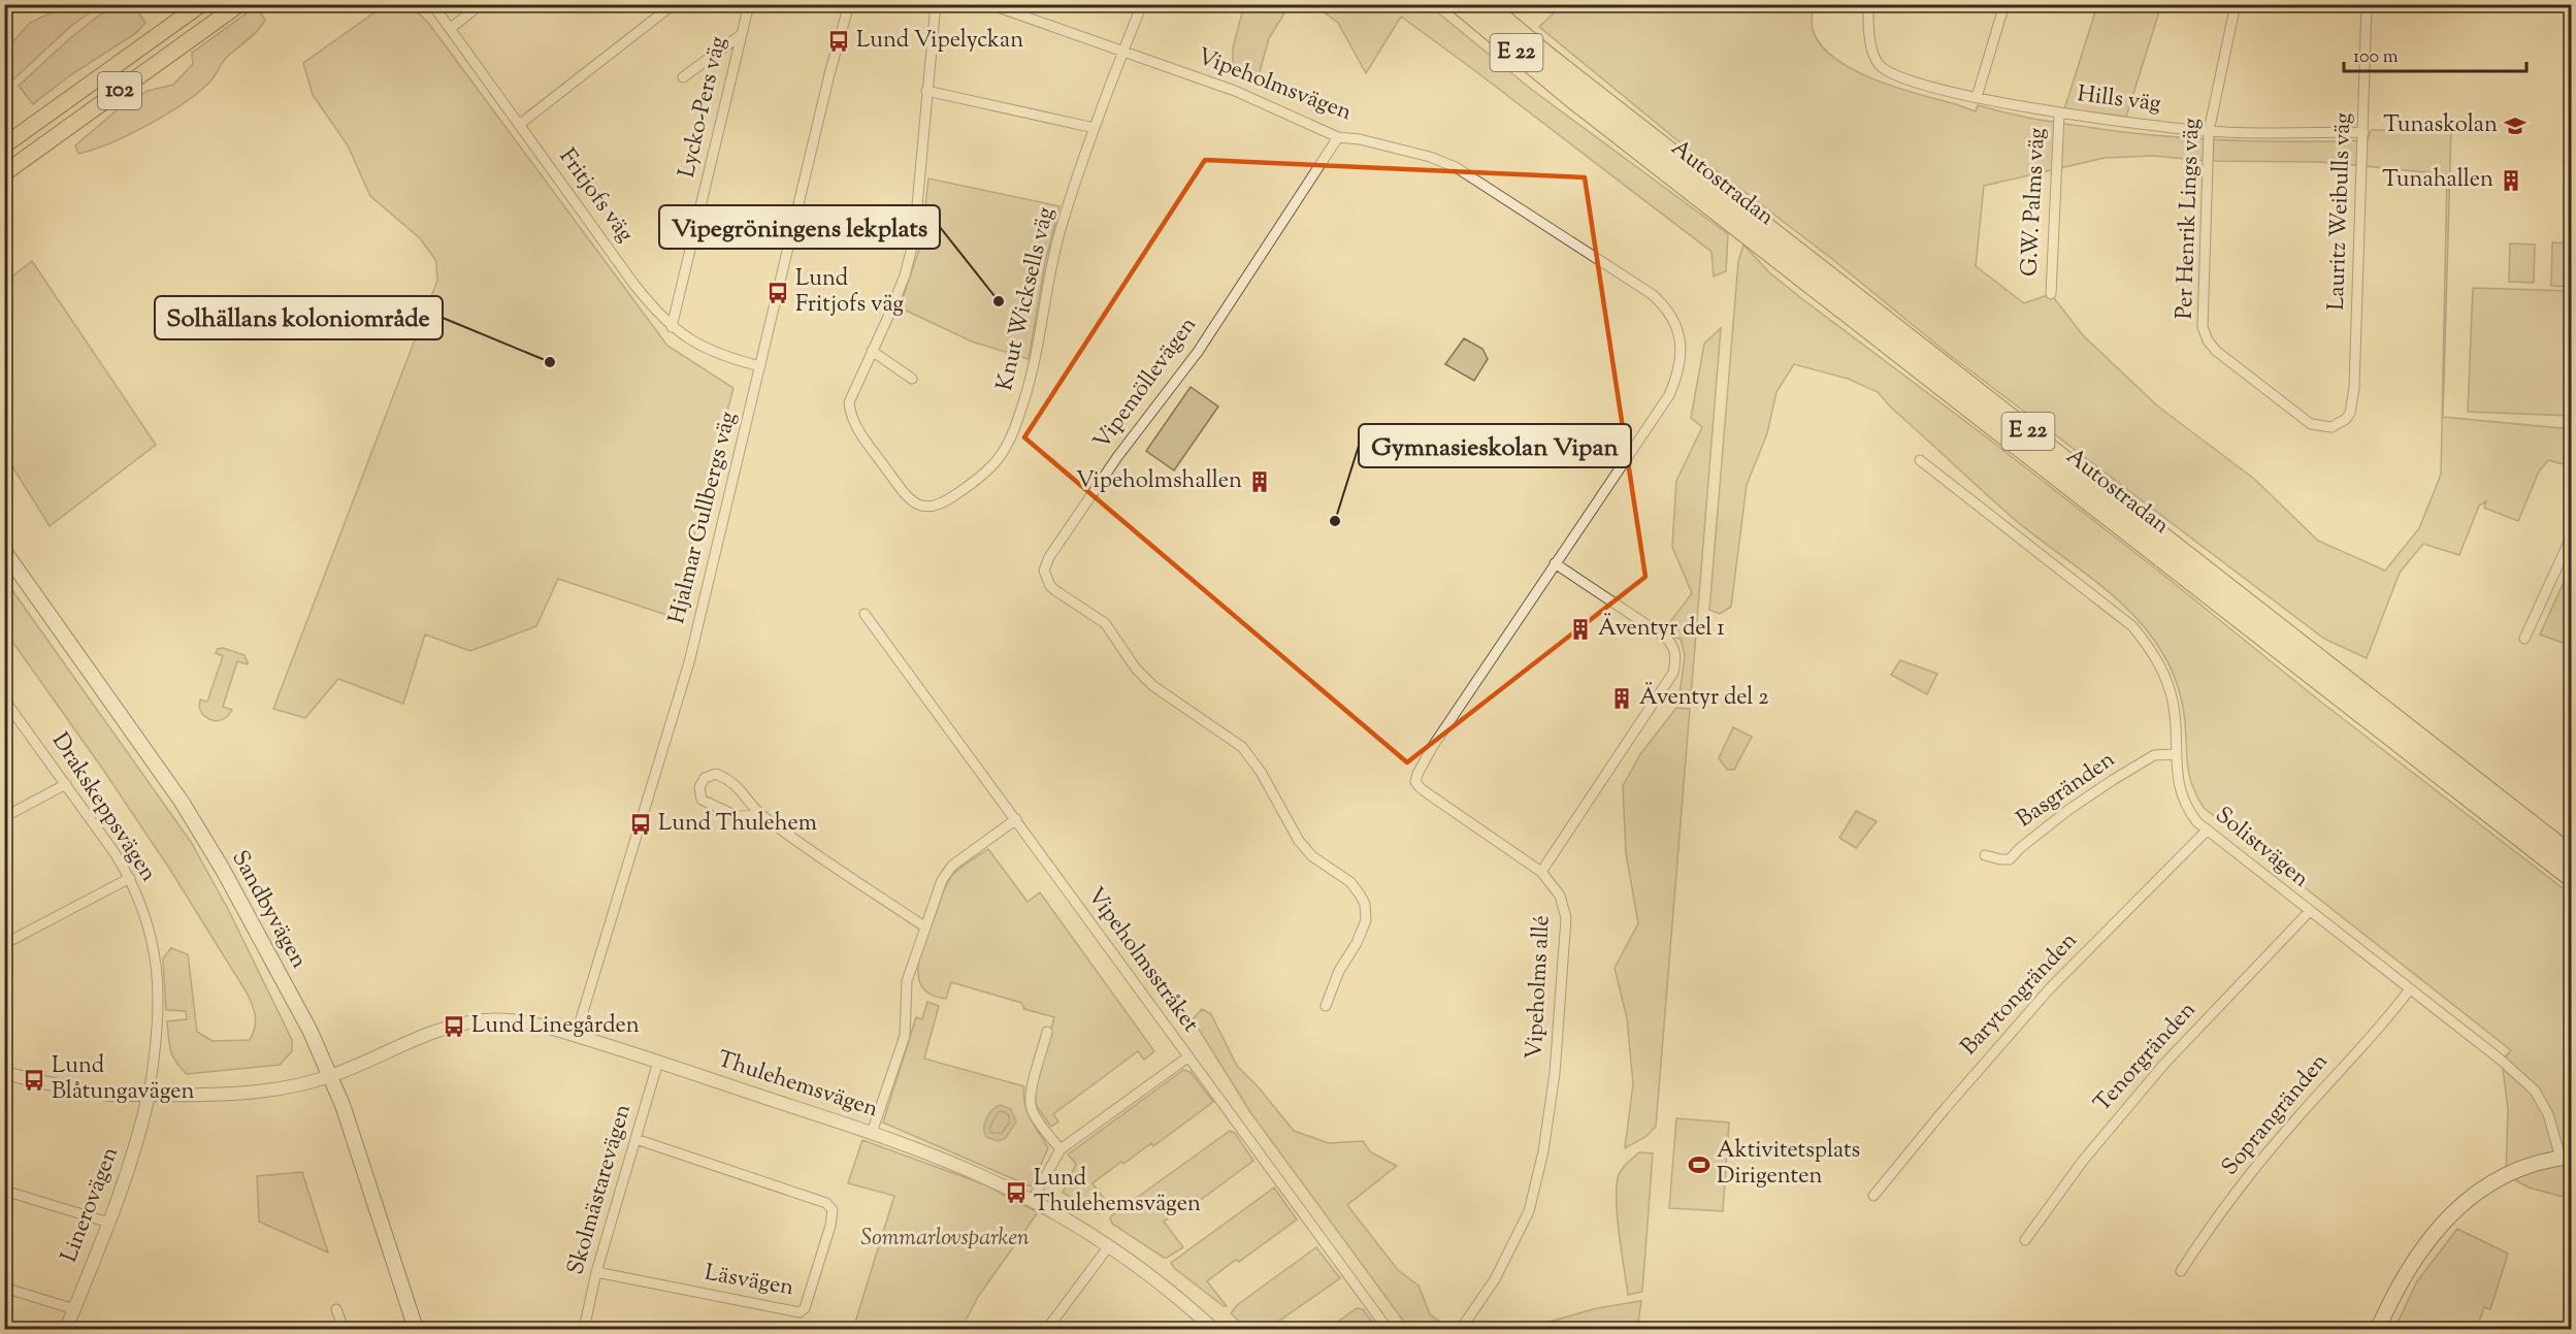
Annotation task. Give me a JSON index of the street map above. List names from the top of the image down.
{
  "streets": {
    "highway": ["E 22", "Autostradan"],
    "main road": ["102", "Sandbyvägen"],
    "street": [
      "Vipeholmsvägen",
      "Hills väg",
      "Lycko-Pers väg",
      "Fritjofs väg",
      "G.W. Palms väg",
      "Lauritz Weibulls väg",
      "Per Henrik Lings väg",
      "Knut Wicksells väg",
      "Vipemöllevägen",
      "Hjalmar Gullbergs väg",
      "Basgränden",
      "Drakskeppsvägen",
      "Solistvägen",
      "Vipeholmsstråket",
      "Vipeholms allé",
      "Barytongränden",
      "Tenorgränden",
      "Thulehemsvägen",
      "Soprangränden",
      "Skolmästarevägen",
      "Linerovägen",
      "Läsvägen"
    ]
  },
  "crossings": [
    ["Vipeholmsvägen", "Knut Wicksells väg"],
    ["Vipeholmsvägen", "Vipemöllevägen"],
    ["Vipeholmsvägen", "Vipeholms allé"],
    ["Hills väg", "G.W. Palms väg"],
    ["Hills väg", "Lauritz Weibulls väg"],
    ["Hills väg", "Per Henrik Lings väg"],
    ["Lycko-Pers väg", "Fritjofs väg"],
    ["Fritjofs väg", "Hjalmar Gullbergs väg"],
    ["Lauritz Weibulls väg", "Per Henrik Lings väg"],
    ["Hjalmar Gullbergs väg", "Thulehemsvägen"],
    ["Basgränden", "Solistvägen"],
    ["Drakskeppsvägen", "Thulehemsvägen"],
    ["Drakskeppsvägen", "Linerovägen"],
    ["Solistvägen", "Barytongränden"],
    ["Solistvägen", "Tenorgränden"],
    ["Solistvägen", "Soprangränden"],
    ["Sandbyvägen", "Thulehemsvägen"],
    ["Thulehemsvägen", "Skolmästarevägen"],
    ["Thulehemsvägen", "Linerovägen"],
    ["Skolmästarevägen", "Läsvägen"]
  ],
  "parks": ["Sommarlovsparken"],
  "places": {
    "bus stop": [
      "Lund Vipelyckan",
      "Lund Fritjofs väg",
      "Lund Thulehem",
      "Lund Linegården",
      "Lund Blåtungavägen",
      "Lund Thulehemsvägen"
    ],
    "school or university": ["Tunaskolan"],
    "building": [
      "Tunahallen",
      "Vipeholmshallen",
      "Äventyr del 1",
      "Äventyr del 2"
    ],
    "other": ["Vipegröningens lekplats", "Solhällans koloniområde", "Gymnasieskolan Vipan"],
    "sports": ["Aktivitetsplats Dirigenten"]
  },
  "scale_bar": "100 m"
}
